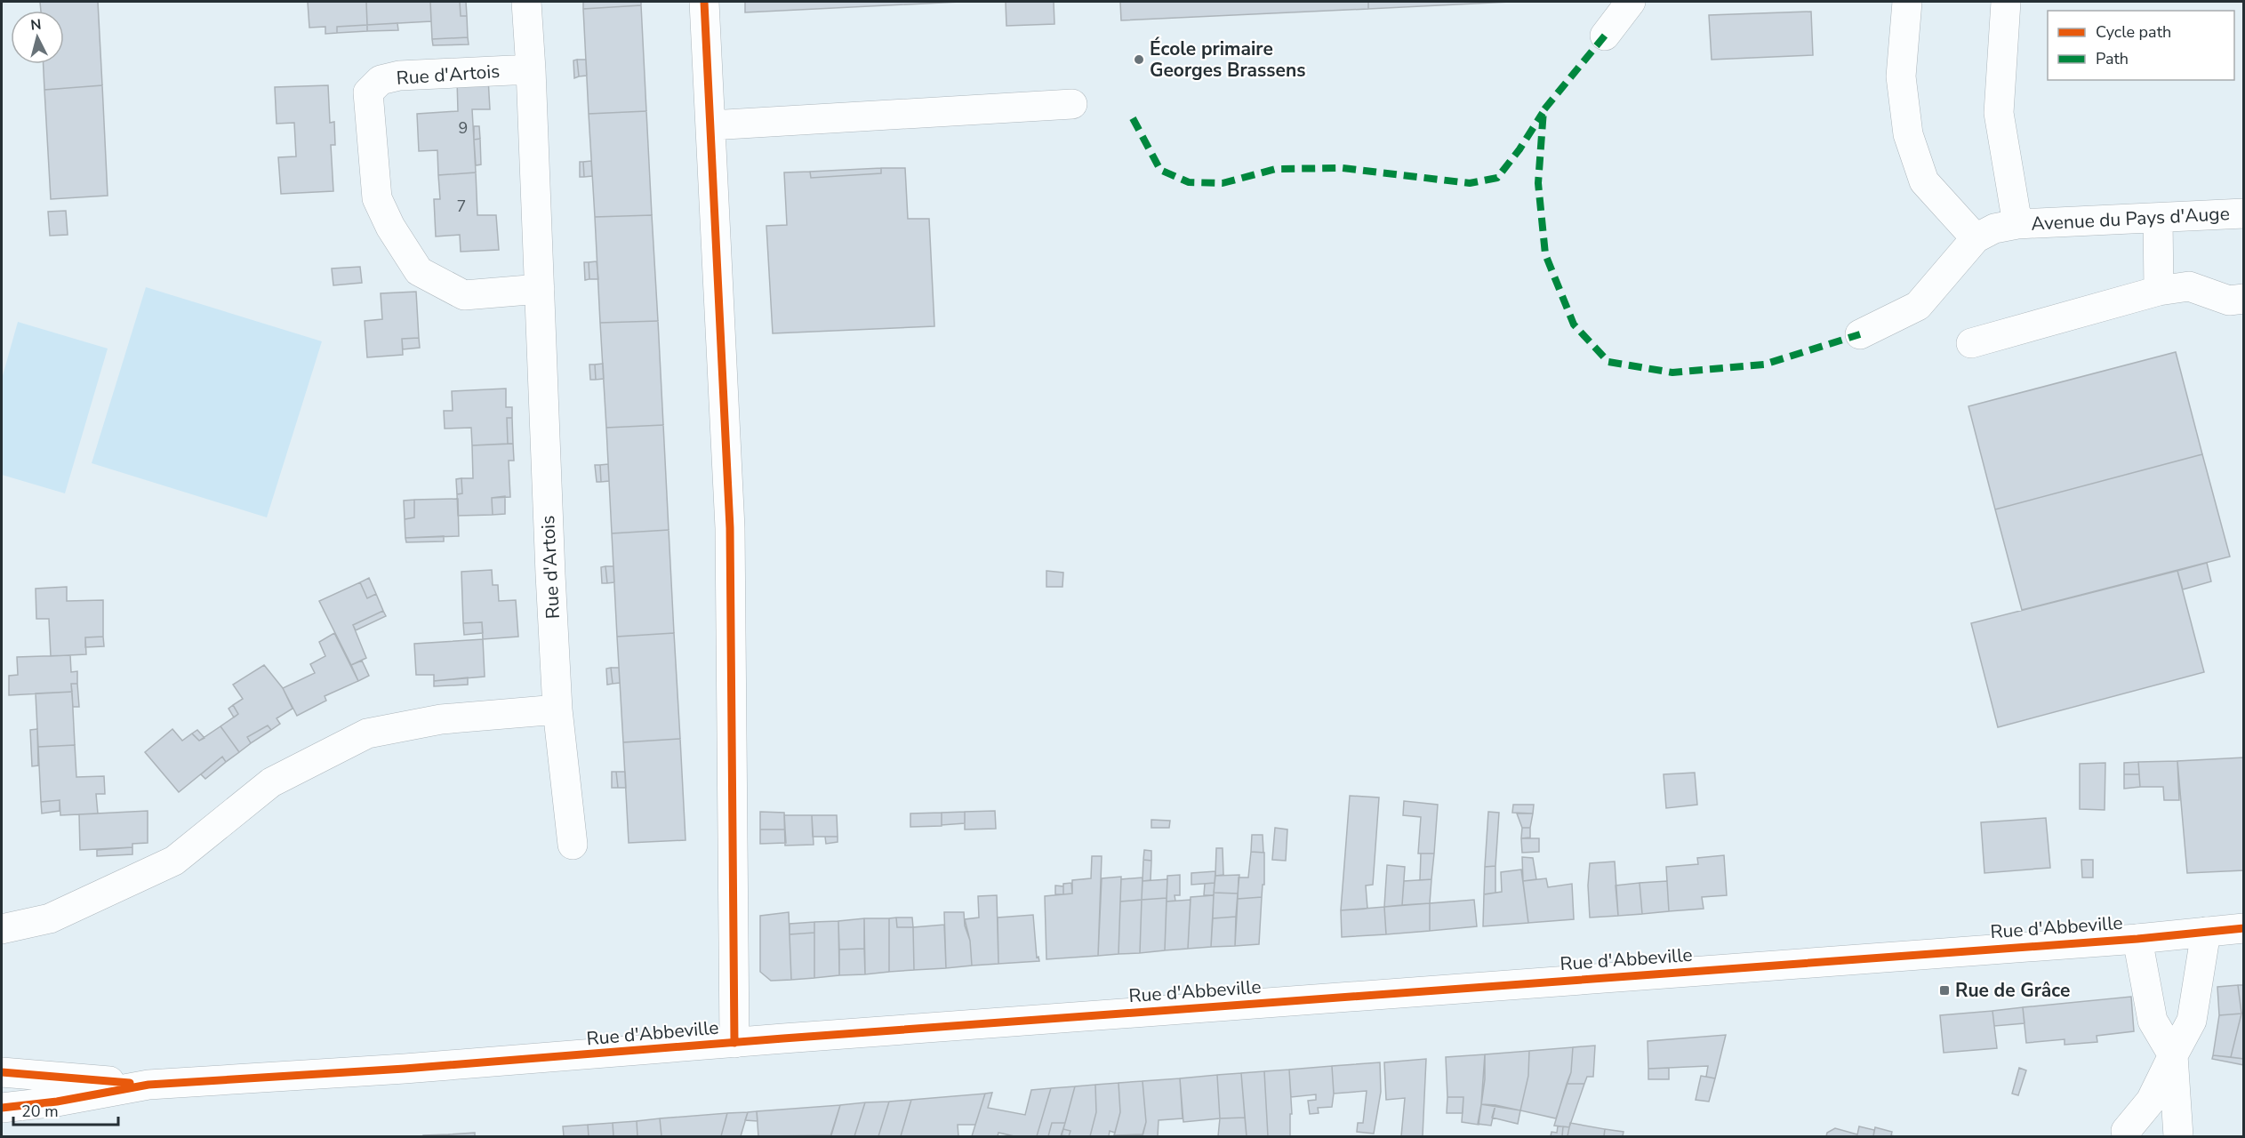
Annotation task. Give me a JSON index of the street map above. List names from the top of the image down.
{
  "streets": {
    "street": ["Rue d'Artois", "Avenue du Pays d'Auge", "Rue d'Abbeville"]
  },
  "places": {
    "other": ["École primaire Georges Brassens"],
    "transit": ["Rue de Grâce"]
  },
  "house_numbers": ["9", "7"],
  "legend": ["Cycle path", "Path"],
  "scale_bar": "20 m",
  "north": "top"
}
